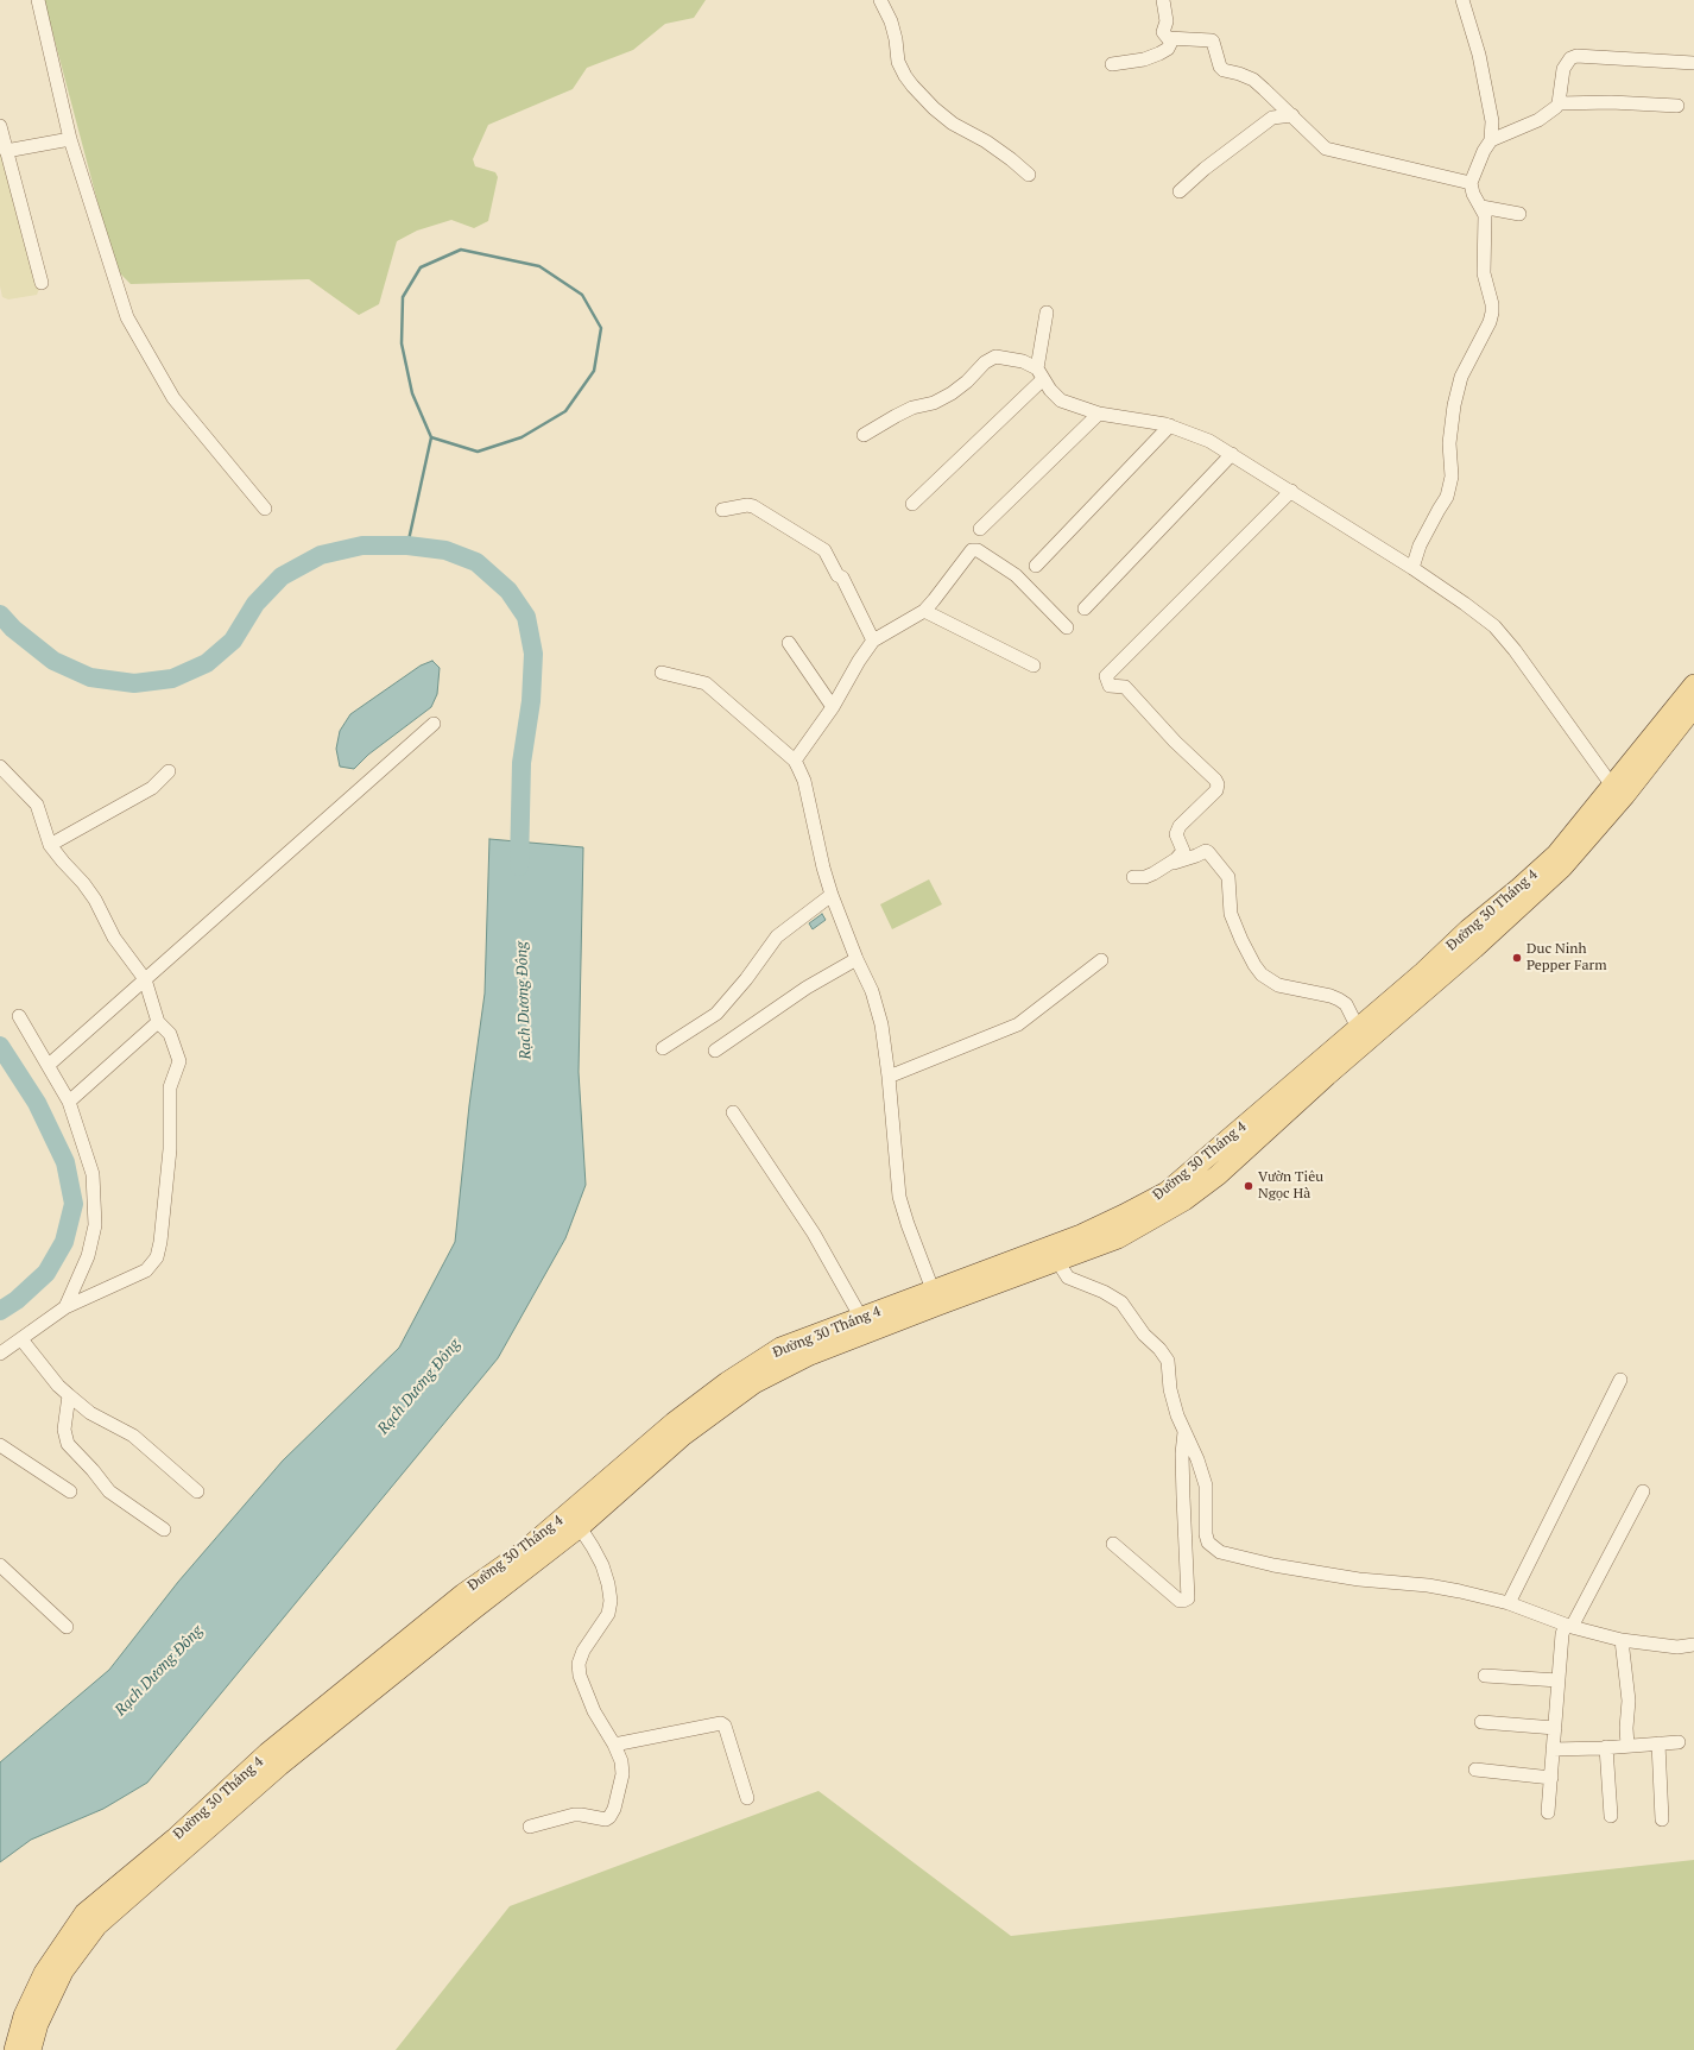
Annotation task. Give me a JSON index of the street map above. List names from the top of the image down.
{
  "streets": {
    "main road": ["Đường 30 Tháng 4"]
  },
  "water": ["Rạch Dương Đông"],
  "places": ["Duc Ninh Pepper Farm", "Vườn Tiêu Ngọc Hà"]
}
